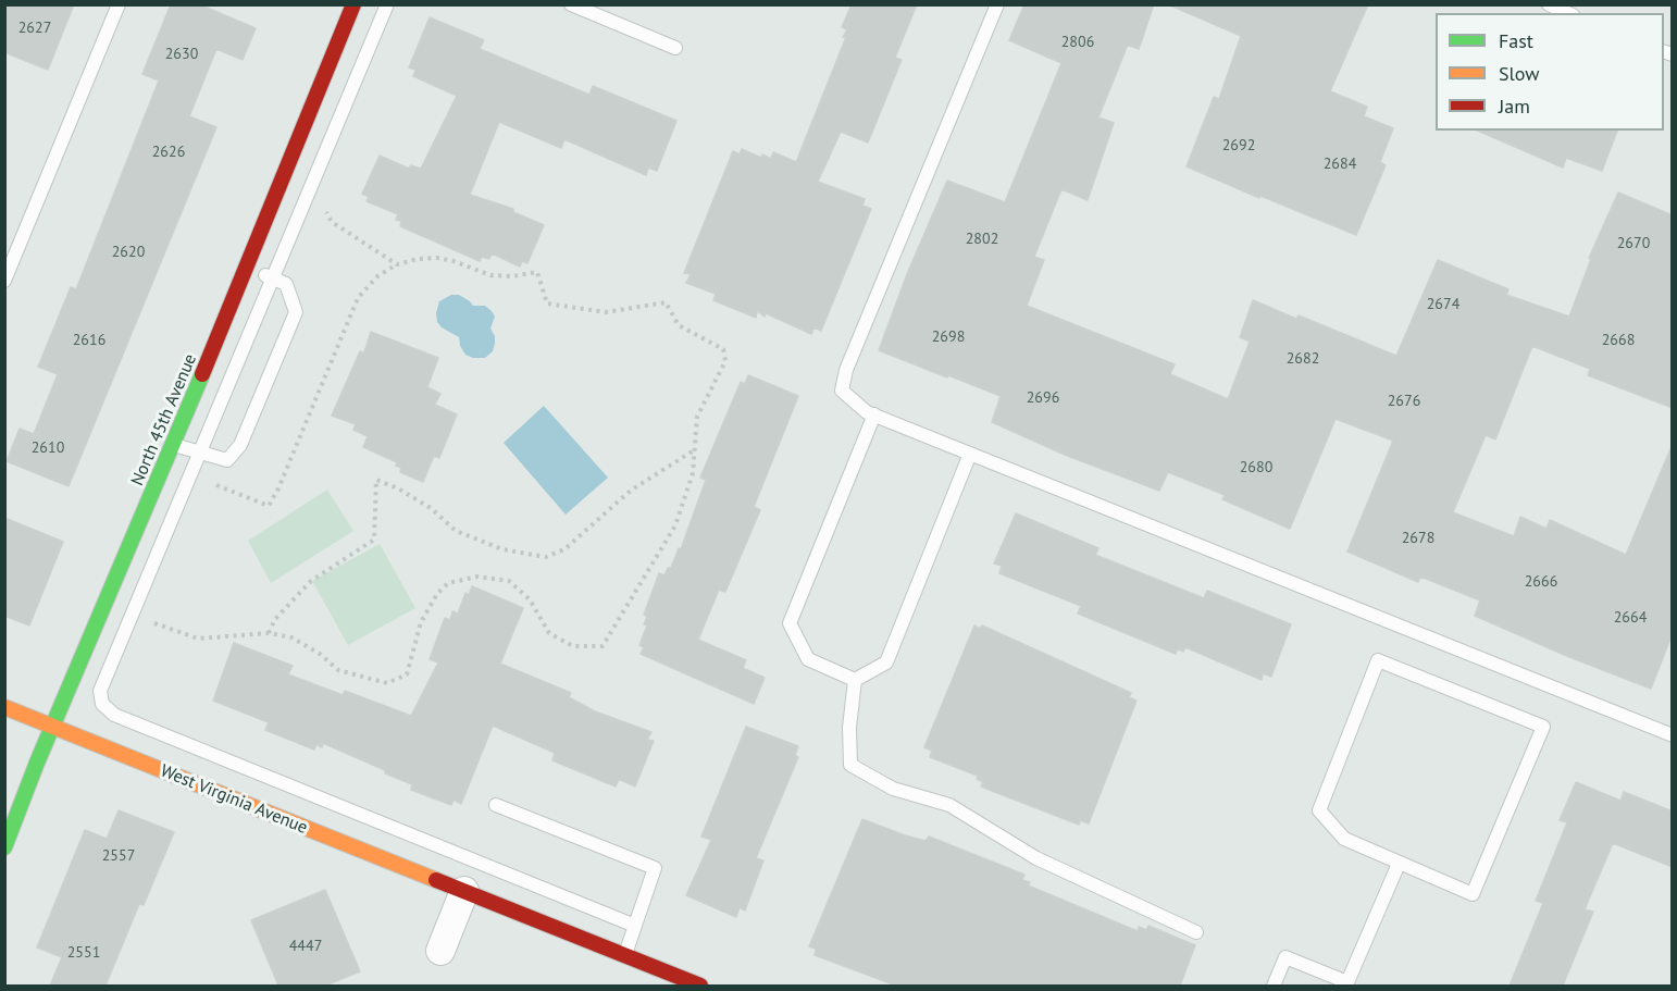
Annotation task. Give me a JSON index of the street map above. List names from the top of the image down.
{
  "streets": {
    "street": ["North 45th Avenue", "West Virginia Avenue"]
  },
  "crossings": [
    ["North 45th Avenue", "West Virginia Avenue"]
  ],
  "house_numbers": [
    "2627",
    "2806",
    "2630",
    "2692",
    "2626",
    "2684",
    "2802",
    "2670",
    "2620",
    "2674",
    "2698",
    "2616",
    "2668",
    "2682",
    "2696",
    "2676",
    "2610",
    "2680",
    "2678",
    "2666",
    "2664",
    "2557",
    "4447",
    "2551"
  ],
  "legend": ["Fast", "Slow", "Jam"]
}
